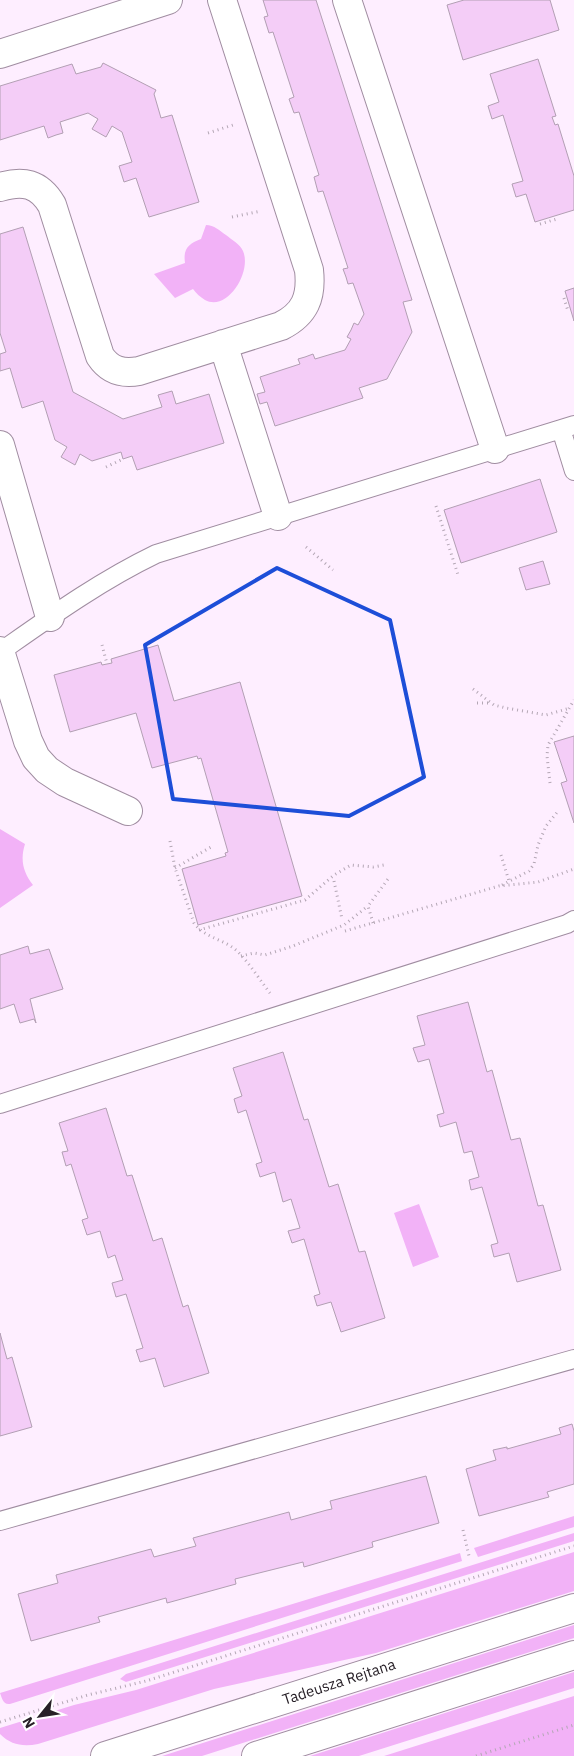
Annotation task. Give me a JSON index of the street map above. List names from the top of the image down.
{
  "streets": {
    "street": ["Tadeusza Rejtana"]
  },
  "north": "bottom left"
}
